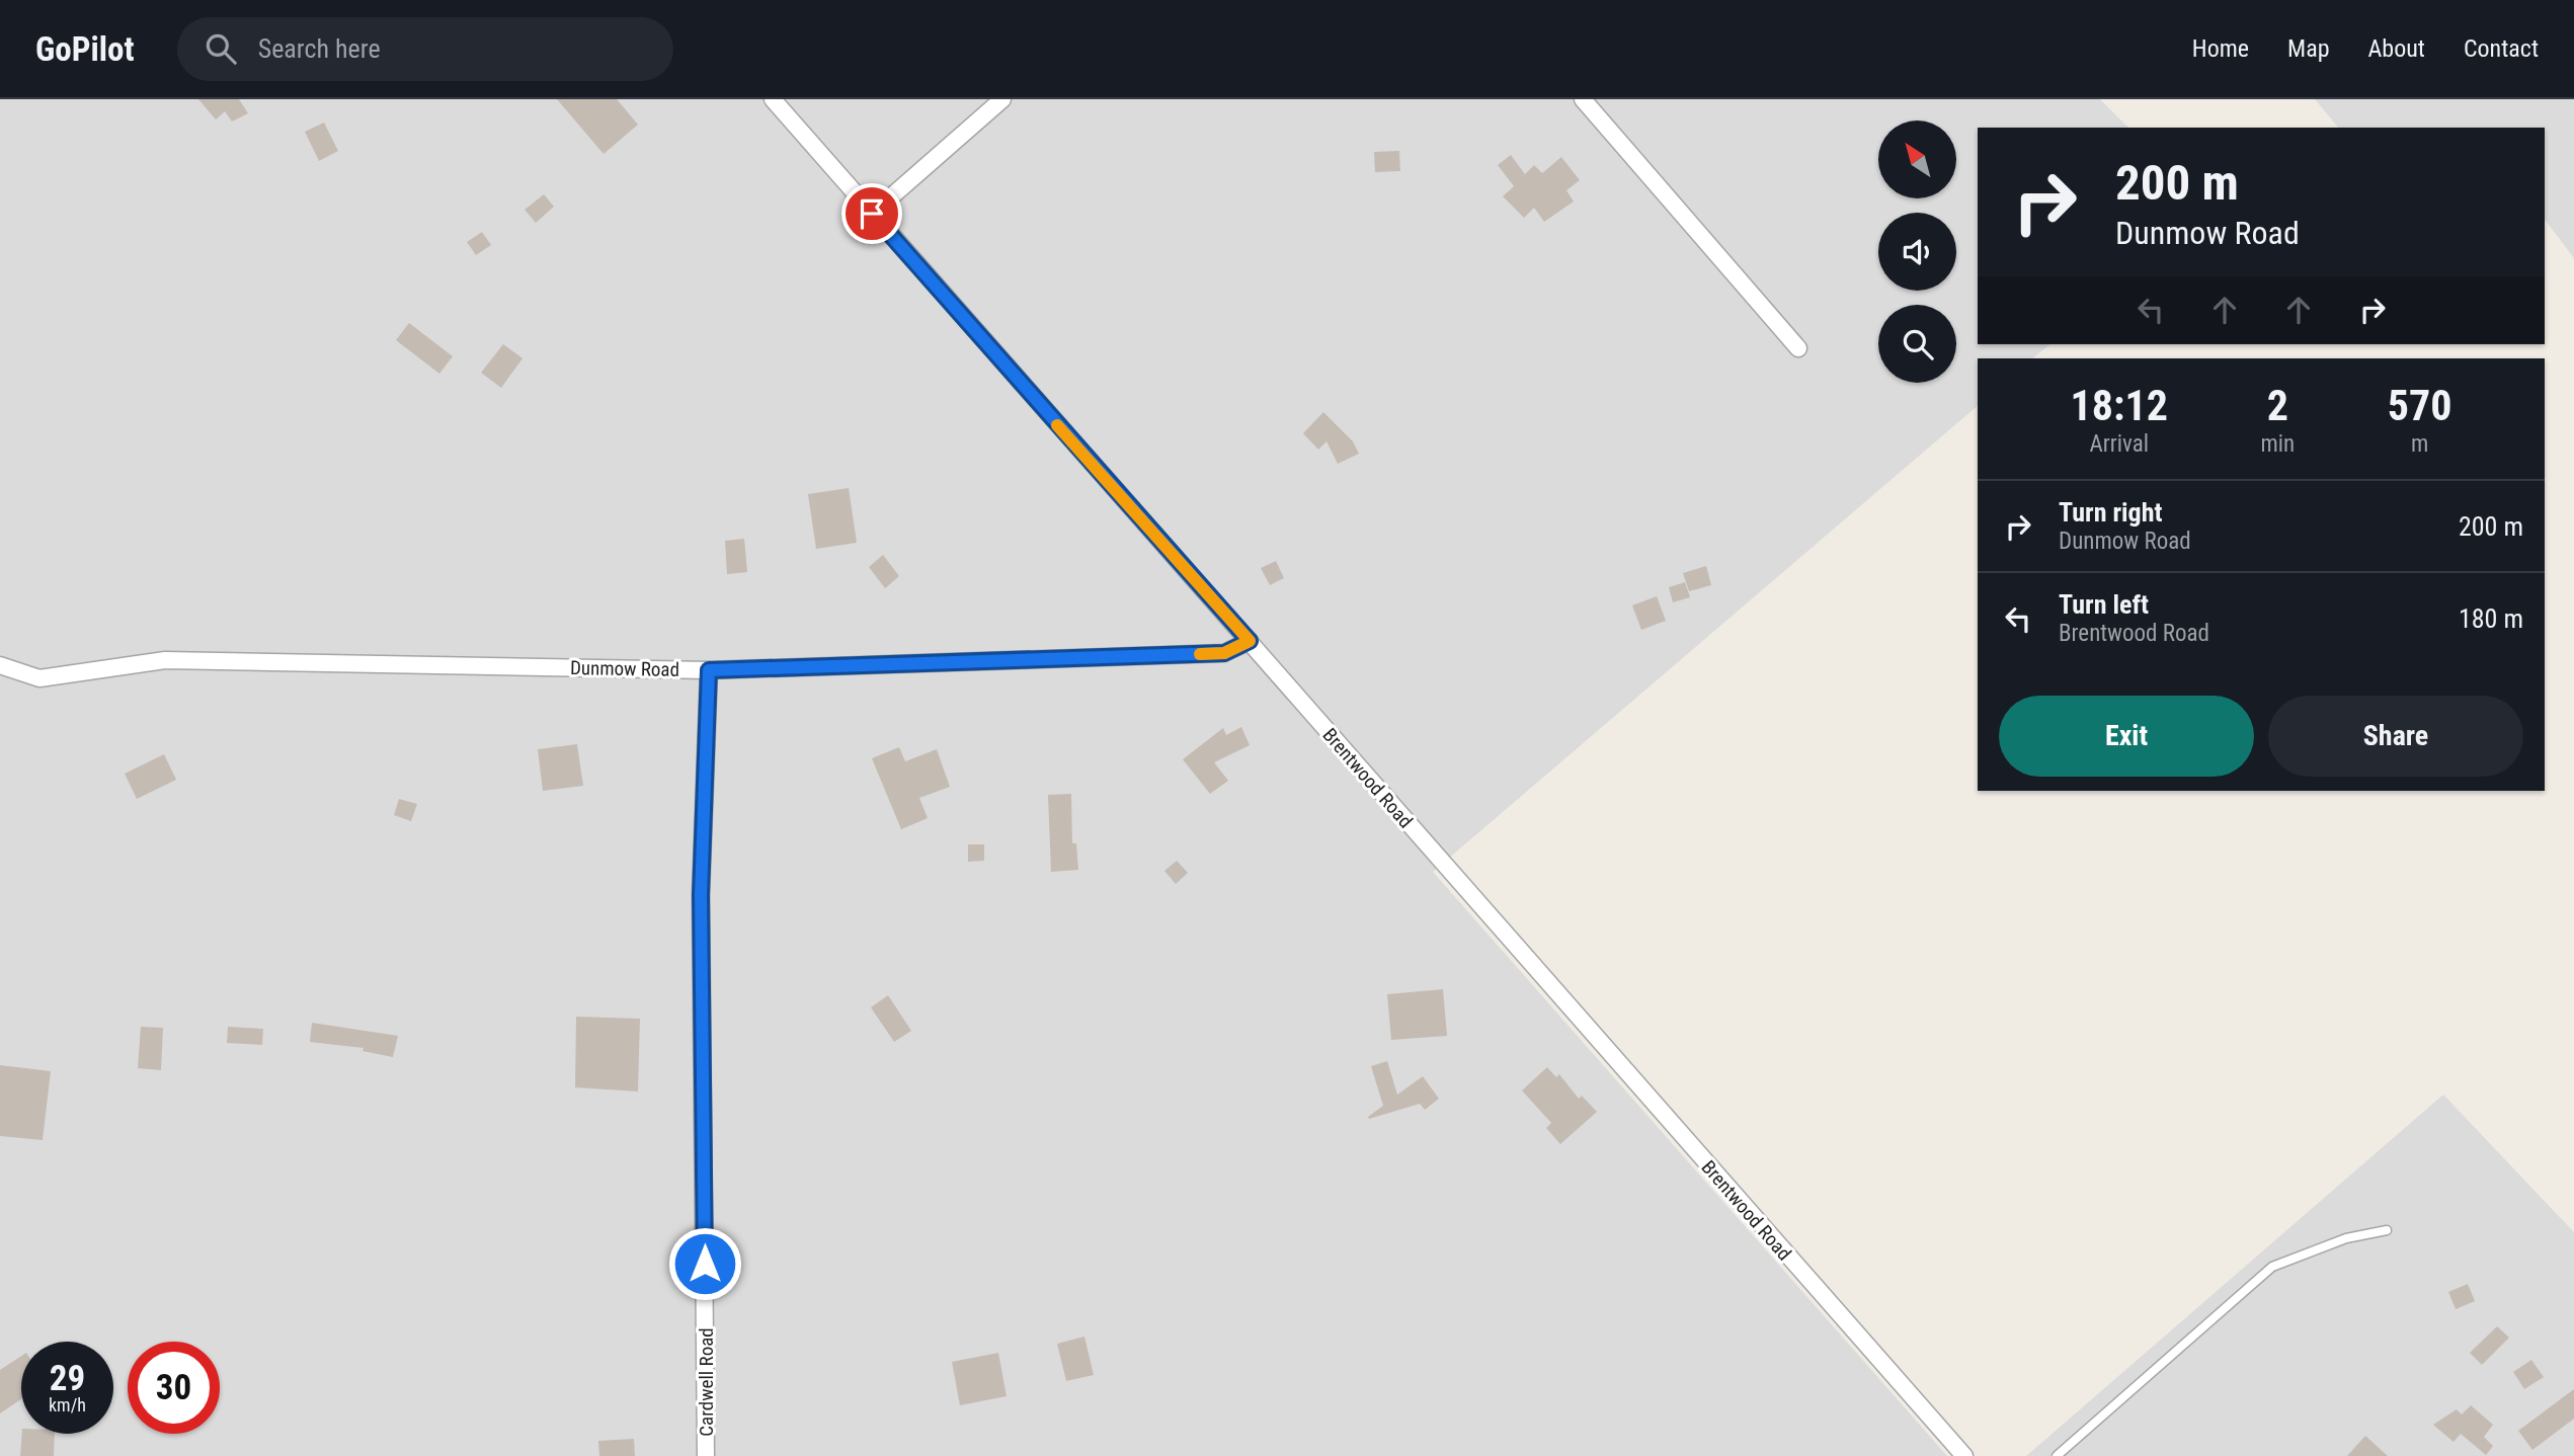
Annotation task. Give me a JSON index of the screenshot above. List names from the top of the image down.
{
  "streets": {
    "street": ["Dunmow Road", "Brentwood Road", "Cardwell Road"]
  },
  "crossings": [
    ["Dunmow Road", "Brentwood Road"],
    ["Dunmow Road", "Cardwell Road"]
  ],
  "north": "top left",
  "page": {
    "header": "GoPilot",
    "search": "Search here",
    "nav": [
      "Home",
      "Map",
      "About",
      "Contact"
    ],
    "turn": ["200 m", "Dunmow Road"],
    "eta": [
      "18:12",
      "Arrival",
      "2",
      "min",
      "570",
      "m"
    ],
    "list": [
      {
        "name": "Turn right",
        "note": "Dunmow Road",
        "value": "200 m"
      },
      {
        "name": "Turn left",
        "note": "Brentwood Road",
        "value": "180 m"
      }
    ],
    "buttons": ["Exit", "Share"],
    "speed": "29 km/h",
    "limit": "30"
  }
}
